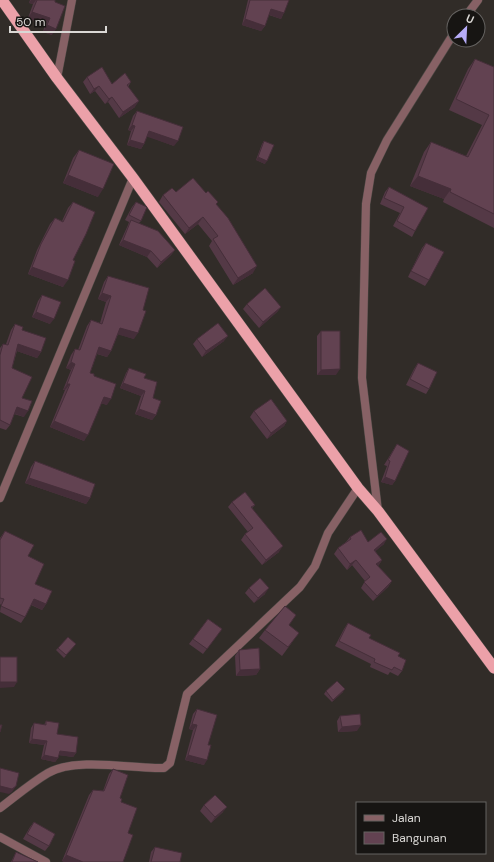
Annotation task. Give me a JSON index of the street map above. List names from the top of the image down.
{
  "legend": ["Jalan", "Bangunan"],
  "scale_bar": "50 m",
  "north": "top right"
}
